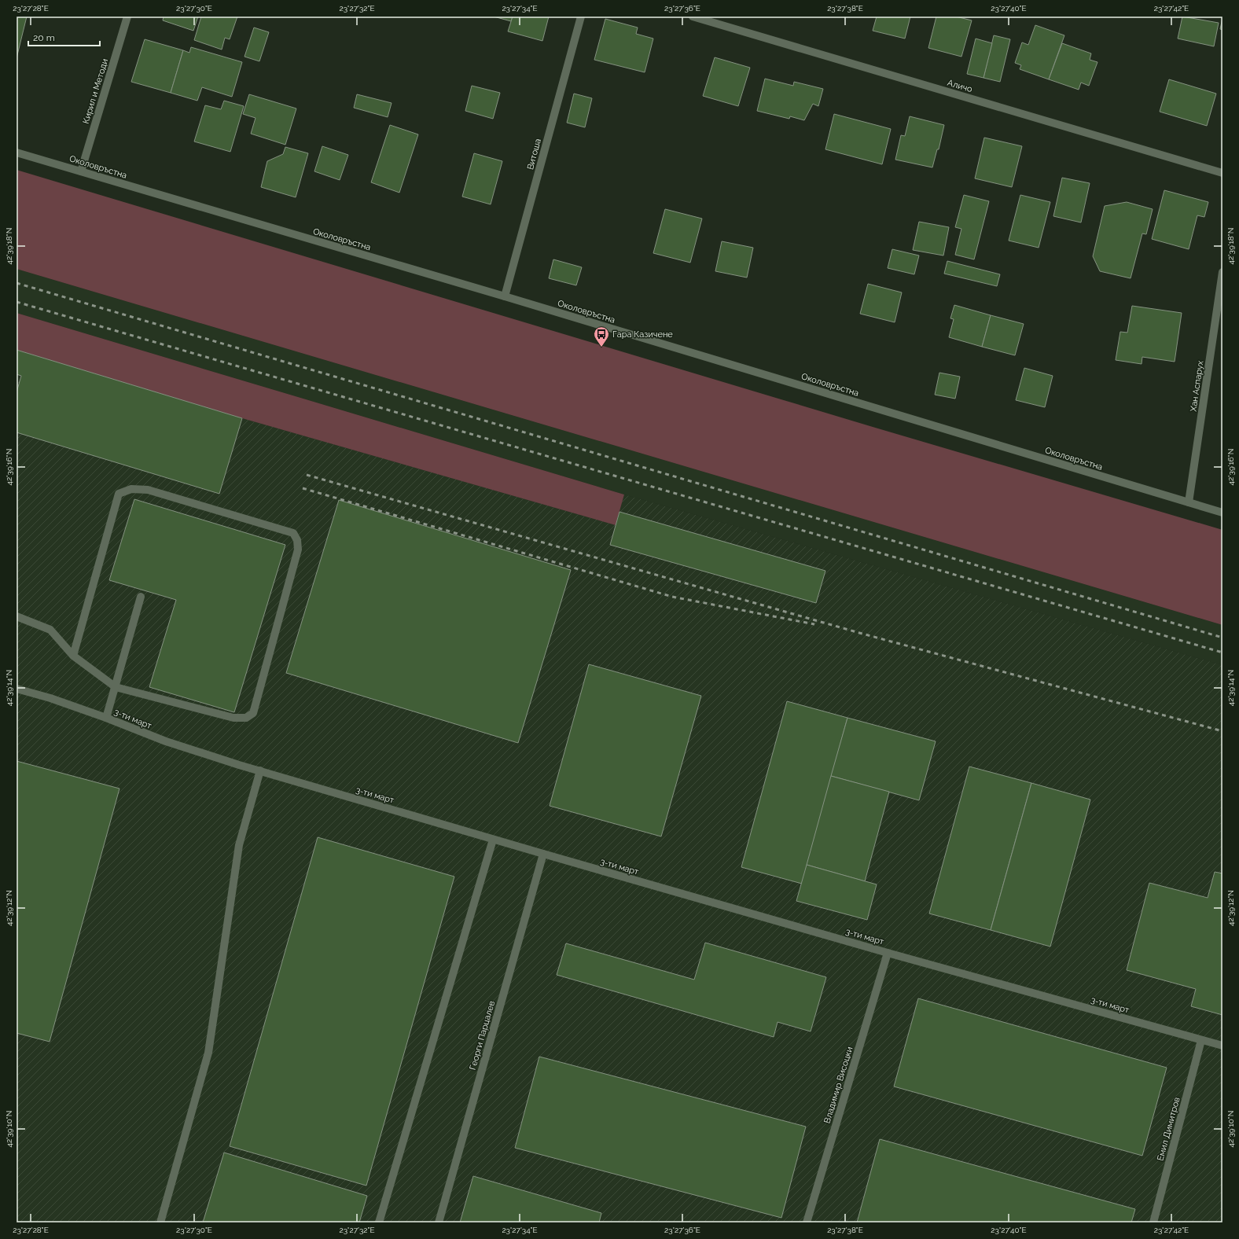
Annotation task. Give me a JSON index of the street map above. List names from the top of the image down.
{
  "streets": {
    "street": [
      "Аличо",
      "Кирил и Методи",
      "Витоша",
      "Околовръстна",
      "Хан Аспарух",
      "3-ти март",
      "Георги Парцалев",
      "Владимир Висоцки",
      "Емил Димитров"
    ]
  },
  "crossings": [
    ["Кирил и Методи", "Околовръстна"],
    ["Витоша", "Околовръстна"],
    ["Околовръстна", "Хан Аспарух"],
    ["3-ти март", "Георги Парцалев"],
    ["3-ти март", "Владимир Висоцки"],
    ["3-ти март", "Емил Димитров"]
  ],
  "places": {
    "bus stop": ["Гара Казичене"]
  },
  "scale_bar": "20 m",
  "coordinates": [
    "23°27'28\"E",
    "23°27'30\"E",
    "23°27'32\"E",
    "23°27'34\"E",
    "23°27'36\"E",
    "23°27'38\"E",
    "23°27'40\"E",
    "23°27'42\"E",
    "42°39'18\"N",
    "42°39'16\"N",
    "42°39'14\"N",
    "42°39'12\"N",
    "42°39'10\"N"
  ]
}
